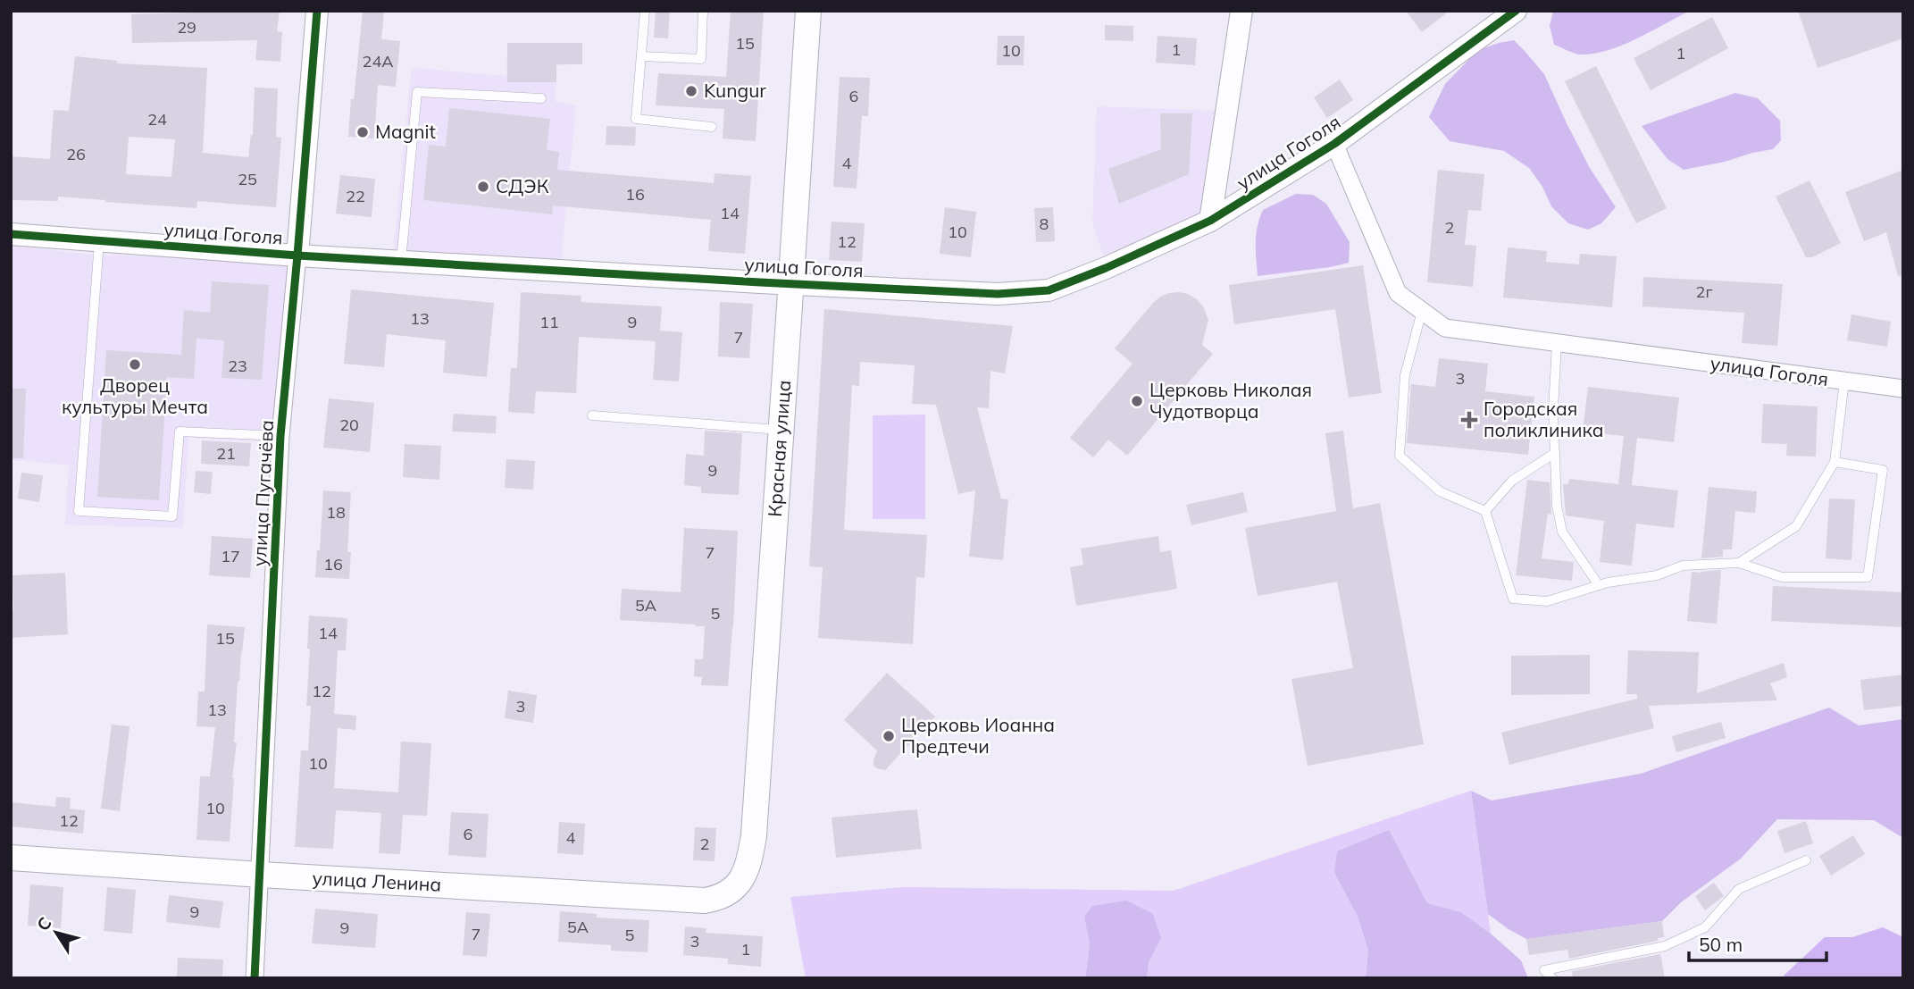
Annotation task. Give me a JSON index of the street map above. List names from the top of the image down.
{
  "streets": {
    "main road": ["Красная улица", "улица Ленина"],
    "street": ["улица Гоголя", "улица Пугачёва"]
  },
  "crossings": [
    ["улица Гоголя", "Красная улица"],
    ["улица Гоголя", "улица Пугачёва"],
    ["Красная улица", "улица Ленина"],
    ["улица Пугачёва", "улица Ленина"]
  ],
  "places": {
    "other": [
      "Kungur",
      "Magnit",
      "СДЭК",
      "Дворец культуры Мечта",
      "Церковь Николая Чудотворца",
      "Церковь Иоанна Предтечи"
    ],
    "health": ["Городская поликлиника"]
  },
  "house_numbers": [
    "29",
    "15",
    "1",
    "10",
    "1",
    "24А",
    "6",
    "24",
    "26",
    "4",
    "25",
    "16",
    "22",
    "14",
    "8",
    "2",
    "10",
    "12",
    "2г",
    "13",
    "11",
    "9",
    "7",
    "23",
    "3",
    "20",
    "21",
    "9",
    "18",
    "7",
    "17",
    "16",
    "5А",
    "5",
    "14",
    "15",
    "12",
    "3",
    "13",
    "10",
    "10",
    "12",
    "6",
    "4",
    "2",
    "9",
    "5А",
    "9",
    "7",
    "5",
    "3",
    "1"
  ],
  "scale_bar": "50 m",
  "north": "top left"
}
